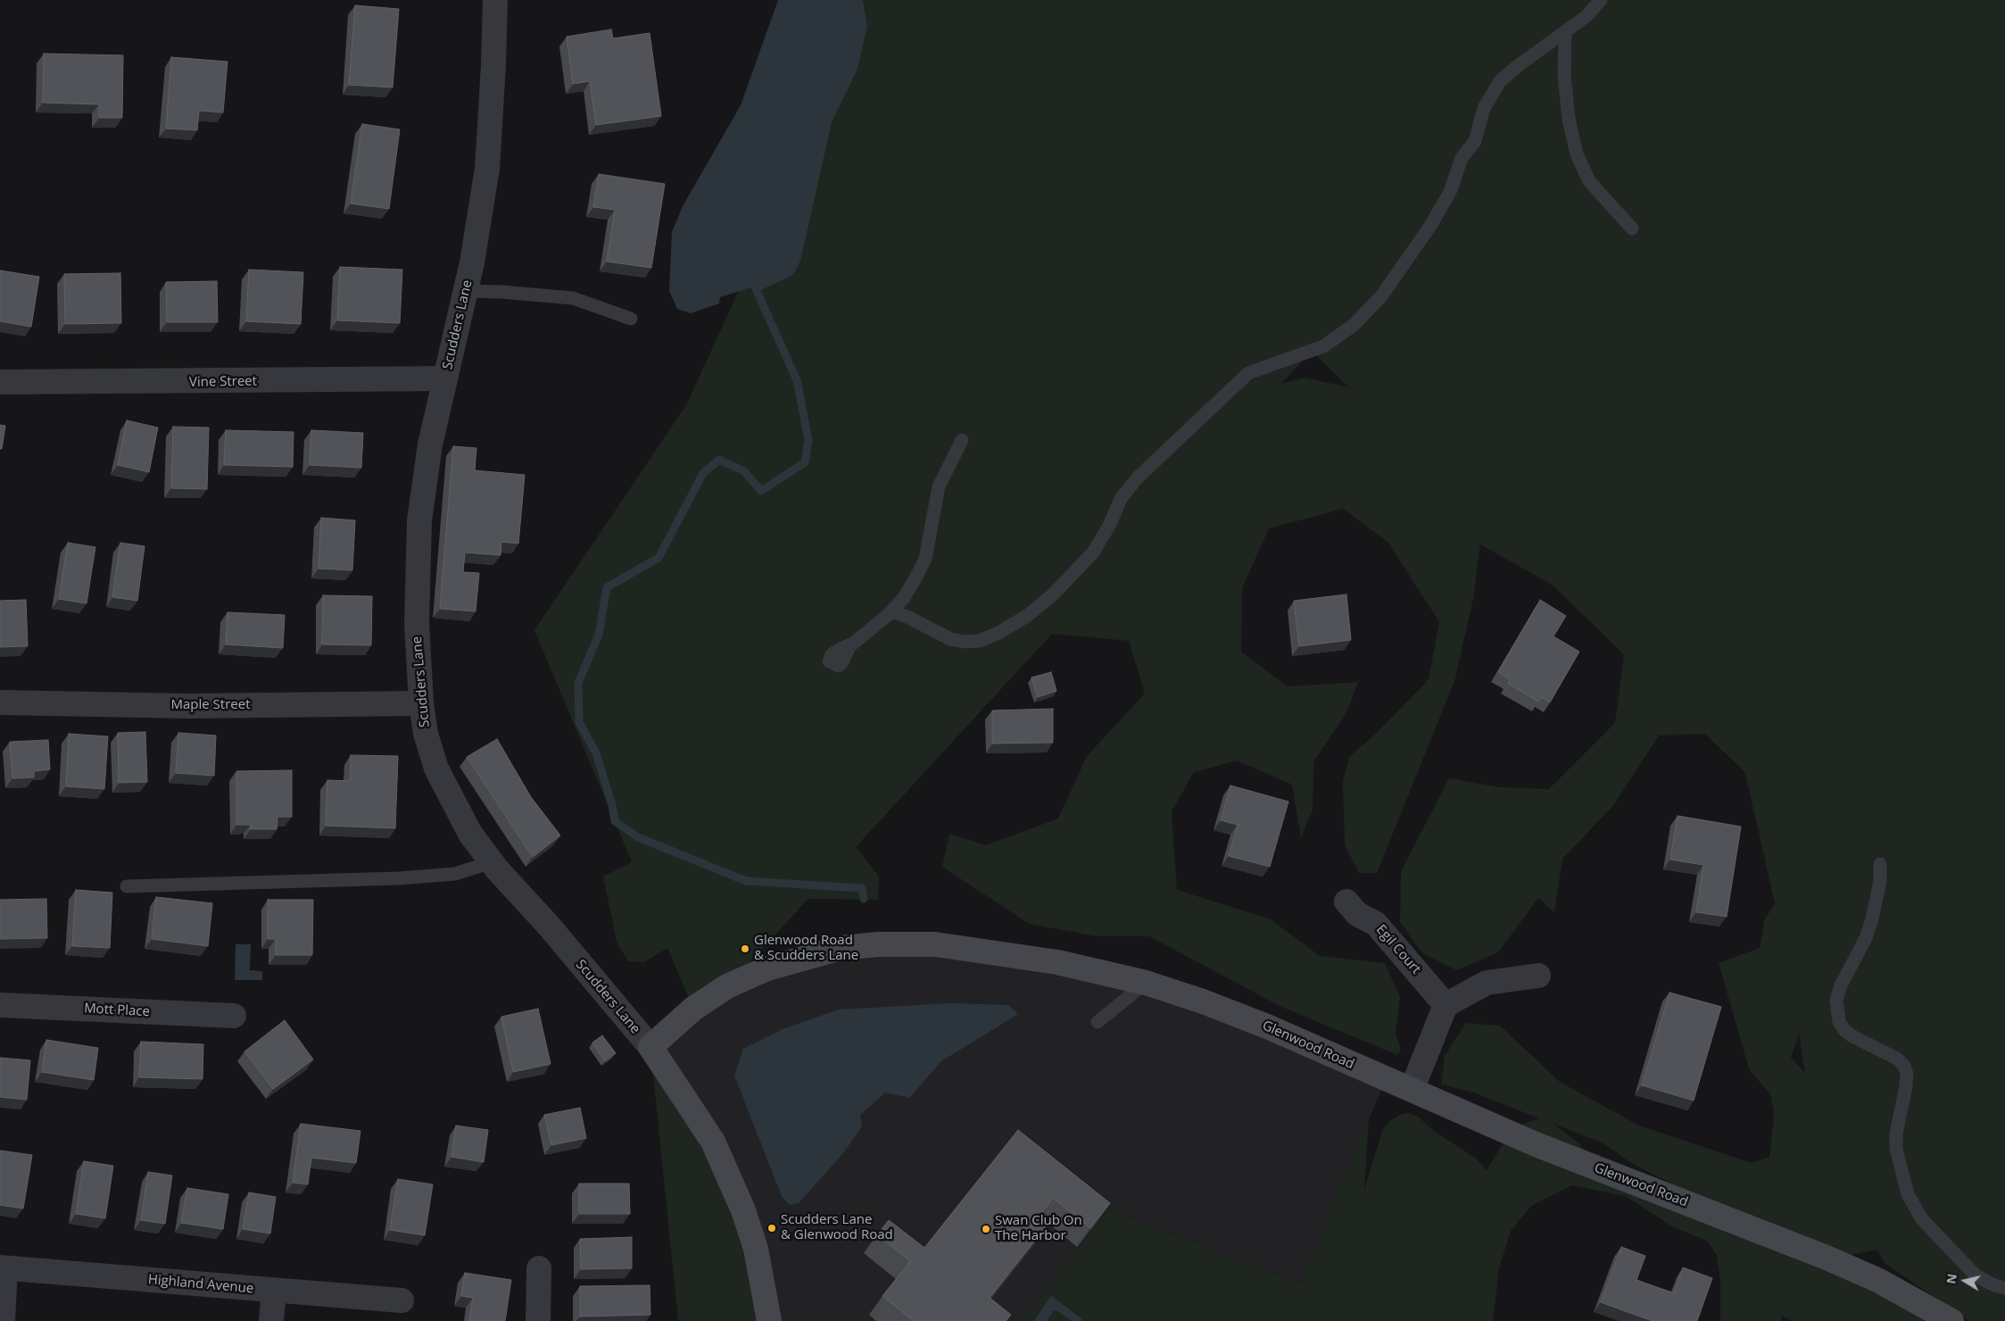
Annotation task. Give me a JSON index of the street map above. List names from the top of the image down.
{
  "streets": {
    "main road": ["Scudders Lane", "Glenwood Road"],
    "street": [
      "Vine Street",
      "Maple Street",
      "Egil Court",
      "Mott Place",
      "Highland Avenue"
    ]
  },
  "crossings": [
    ["Scudders Lane", "Vine Street"],
    ["Scudders Lane", "Maple Street"],
    ["Scudders Lane", "Glenwood Road"]
  ],
  "places": ["Glenwood Road & Scudders Lane", "Scudders Lane & Glenwood Road", "Swan Club On The Harbor"],
  "north": "left"
}
